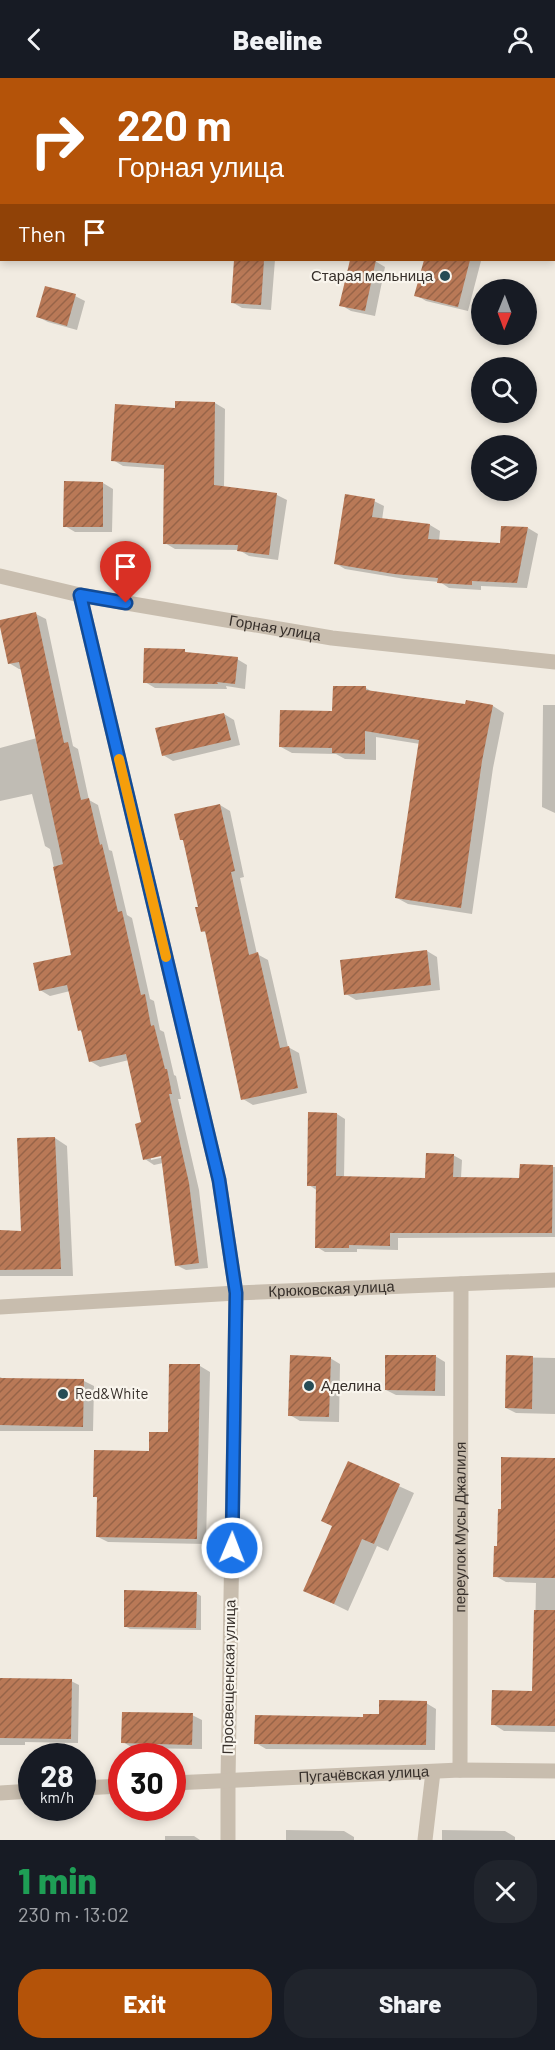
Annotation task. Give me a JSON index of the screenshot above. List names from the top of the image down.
{
  "streets": {
    "street": [
      "Горная улица",
      "Крюковская улица",
      "переулок Мусы Джалиля",
      "Просвещенская улица",
      "Пугачёвская улица"
    ]
  },
  "crossings": [
    ["Горная улица", "Просвещенская улица"],
    ["Крюковская улица", "переулок Мусы Джалиля"],
    ["Крюковская улица", "Просвещенская улица"],
    ["переулок Мусы Джалиля", "Пугачёвская улица"],
    ["Просвещенская улица", "Пугачёвская улица"]
  ],
  "places": ["Старая мельница", "Аделина", "Red&White"],
  "north": "bottom",
  "page": {
    "header": "Beeline",
    "turn": ["220 m", "Горная улица"],
    "then": "Then",
    "speed": "28 km/h",
    "limit": "30",
    "heading": ["1 min", "230 m · 13:02"],
    "buttons": ["Exit", "Share"]
  }
}
